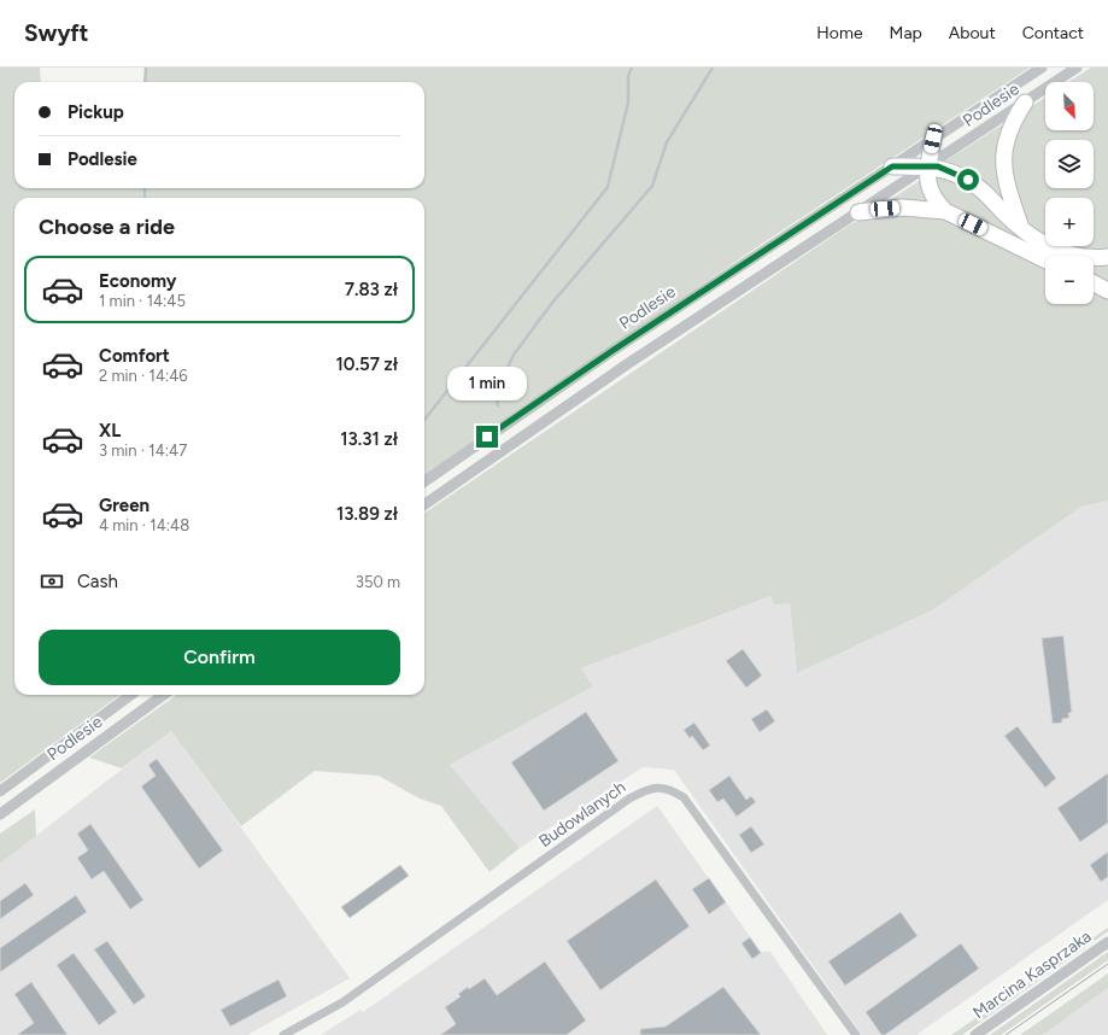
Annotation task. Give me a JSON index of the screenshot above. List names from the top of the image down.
{
  "streets": {
    "street": ["Podlesie", "Budowlanych", "Marcina Kasprzaka"]
  },
  "north": "bottom right",
  "page": {
    "header": "Swyft",
    "nav": [
      "Home",
      "Map",
      "About",
      "Contact"
    ],
    "map_buttons": ["+", "−"],
    "banner": ["Pickup", "Podlesie"],
    "heading": "Choose a ride",
    "list": [
      {
        "name": "Economy",
        "note": "1 min · 14:45",
        "value": "7.83 zł"
      },
      {
        "name": "Comfort",
        "note": "2 min · 14:46",
        "value": "10.57 zł"
      },
      {
        "name": "XL",
        "note": "3 min · 14:47",
        "value": "13.31 zł"
      },
      {
        "name": "Green",
        "note": "4 min · 14:48",
        "value": "13.89 zł"
      }
    ],
    "bubble": "1 min",
    "pay": ["Cash", "350 m"],
    "buttons": "Confirm"
  }
}
